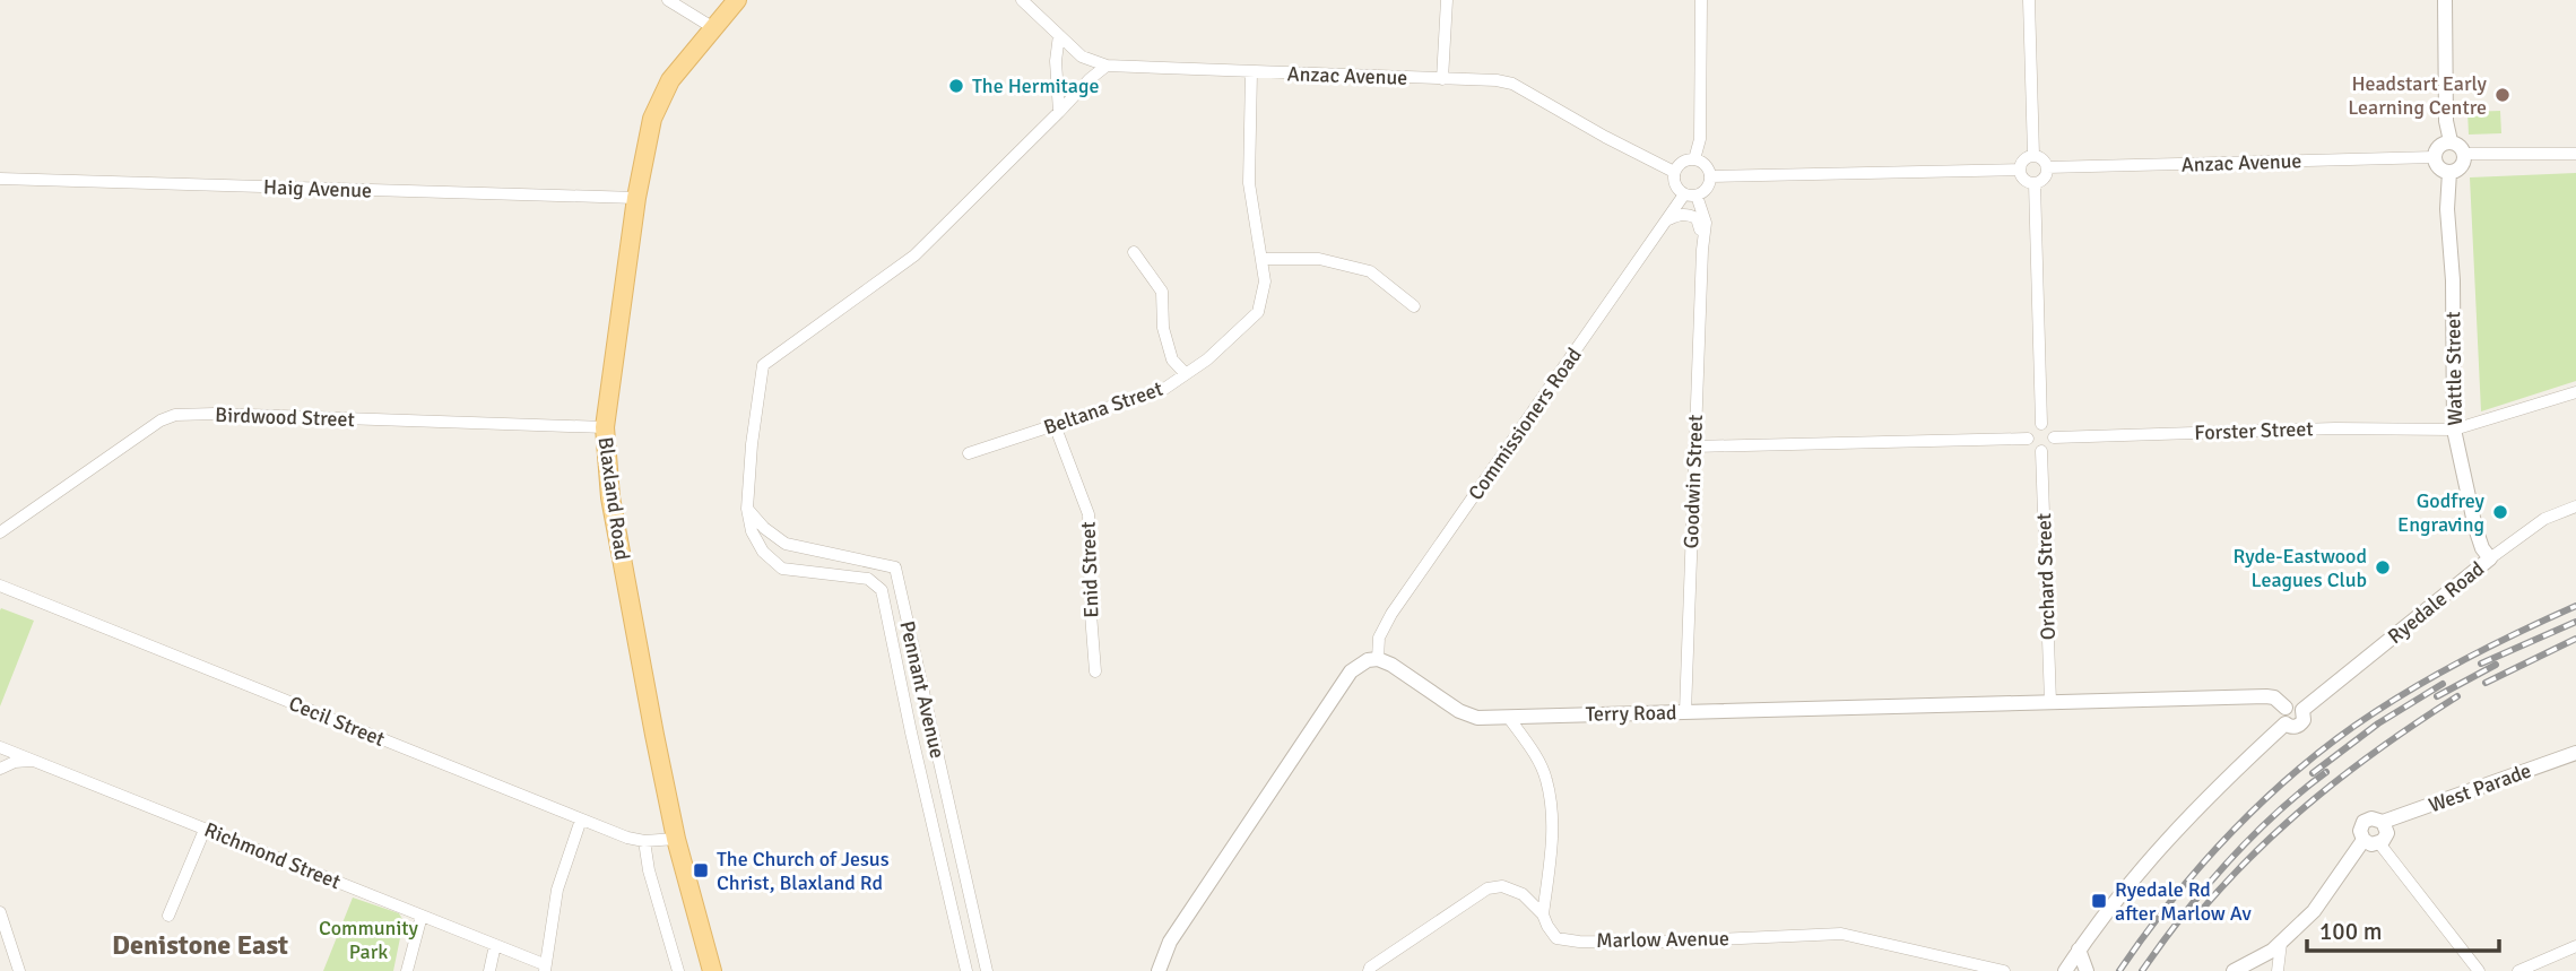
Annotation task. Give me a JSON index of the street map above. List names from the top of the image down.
{
  "streets": {
    "main road": ["Blaxland Road"],
    "street": [
      "Anzac Avenue",
      "Haig Avenue",
      "Wattle Street",
      "Beltana Street",
      "Birdwood Street",
      "Commissioners Road",
      "Forster Street",
      "Goodwin Street",
      "Enid Street",
      "Orchard Street",
      "Ryedale Road",
      "Pennant Avenue",
      "Terry Road",
      "Cecil Street",
      "West Parade",
      "Richmond Street",
      "Marlow Avenue"
    ]
  },
  "crossings": [
    ["Anzac Avenue", "Wattle Street"],
    ["Anzac Avenue", "Beltana Street"],
    ["Anzac Avenue", "Commissioners Road"],
    ["Anzac Avenue", "Goodwin Street"],
    ["Anzac Avenue", "Pennant Avenue"],
    ["Haig Avenue", "Blaxland Road"],
    ["Wattle Street", "Forster Street"],
    ["Wattle Street", "Ryedale Road"],
    ["Beltana Street", "Enid Street"],
    ["Birdwood Street", "Blaxland Road"],
    ["Commissioners Road", "Goodwin Street"],
    ["Commissioners Road", "Terry Road"],
    ["Forster Street", "Orchard Street"],
    ["Goodwin Street", "Terry Road"],
    ["Blaxland Road", "Cecil Street"],
    ["Orchard Street", "Terry Road"],
    ["Ryedale Road", "Terry Road"]
  ],
  "districts": ["Denistone East"],
  "parks": ["Community Park"],
  "places": {
    "other": [
      "The Hermitage",
      "Headstart Early Learning Centre",
      "Godfrey Engraving",
      "Ryde-Eastwood Leagues Club"
    ],
    "transit": ["The Church of Jesus Christ, Blaxland Rd", "Ryedale Rd after Marlow Av"]
  },
  "scale_bar": "100 m"
}
